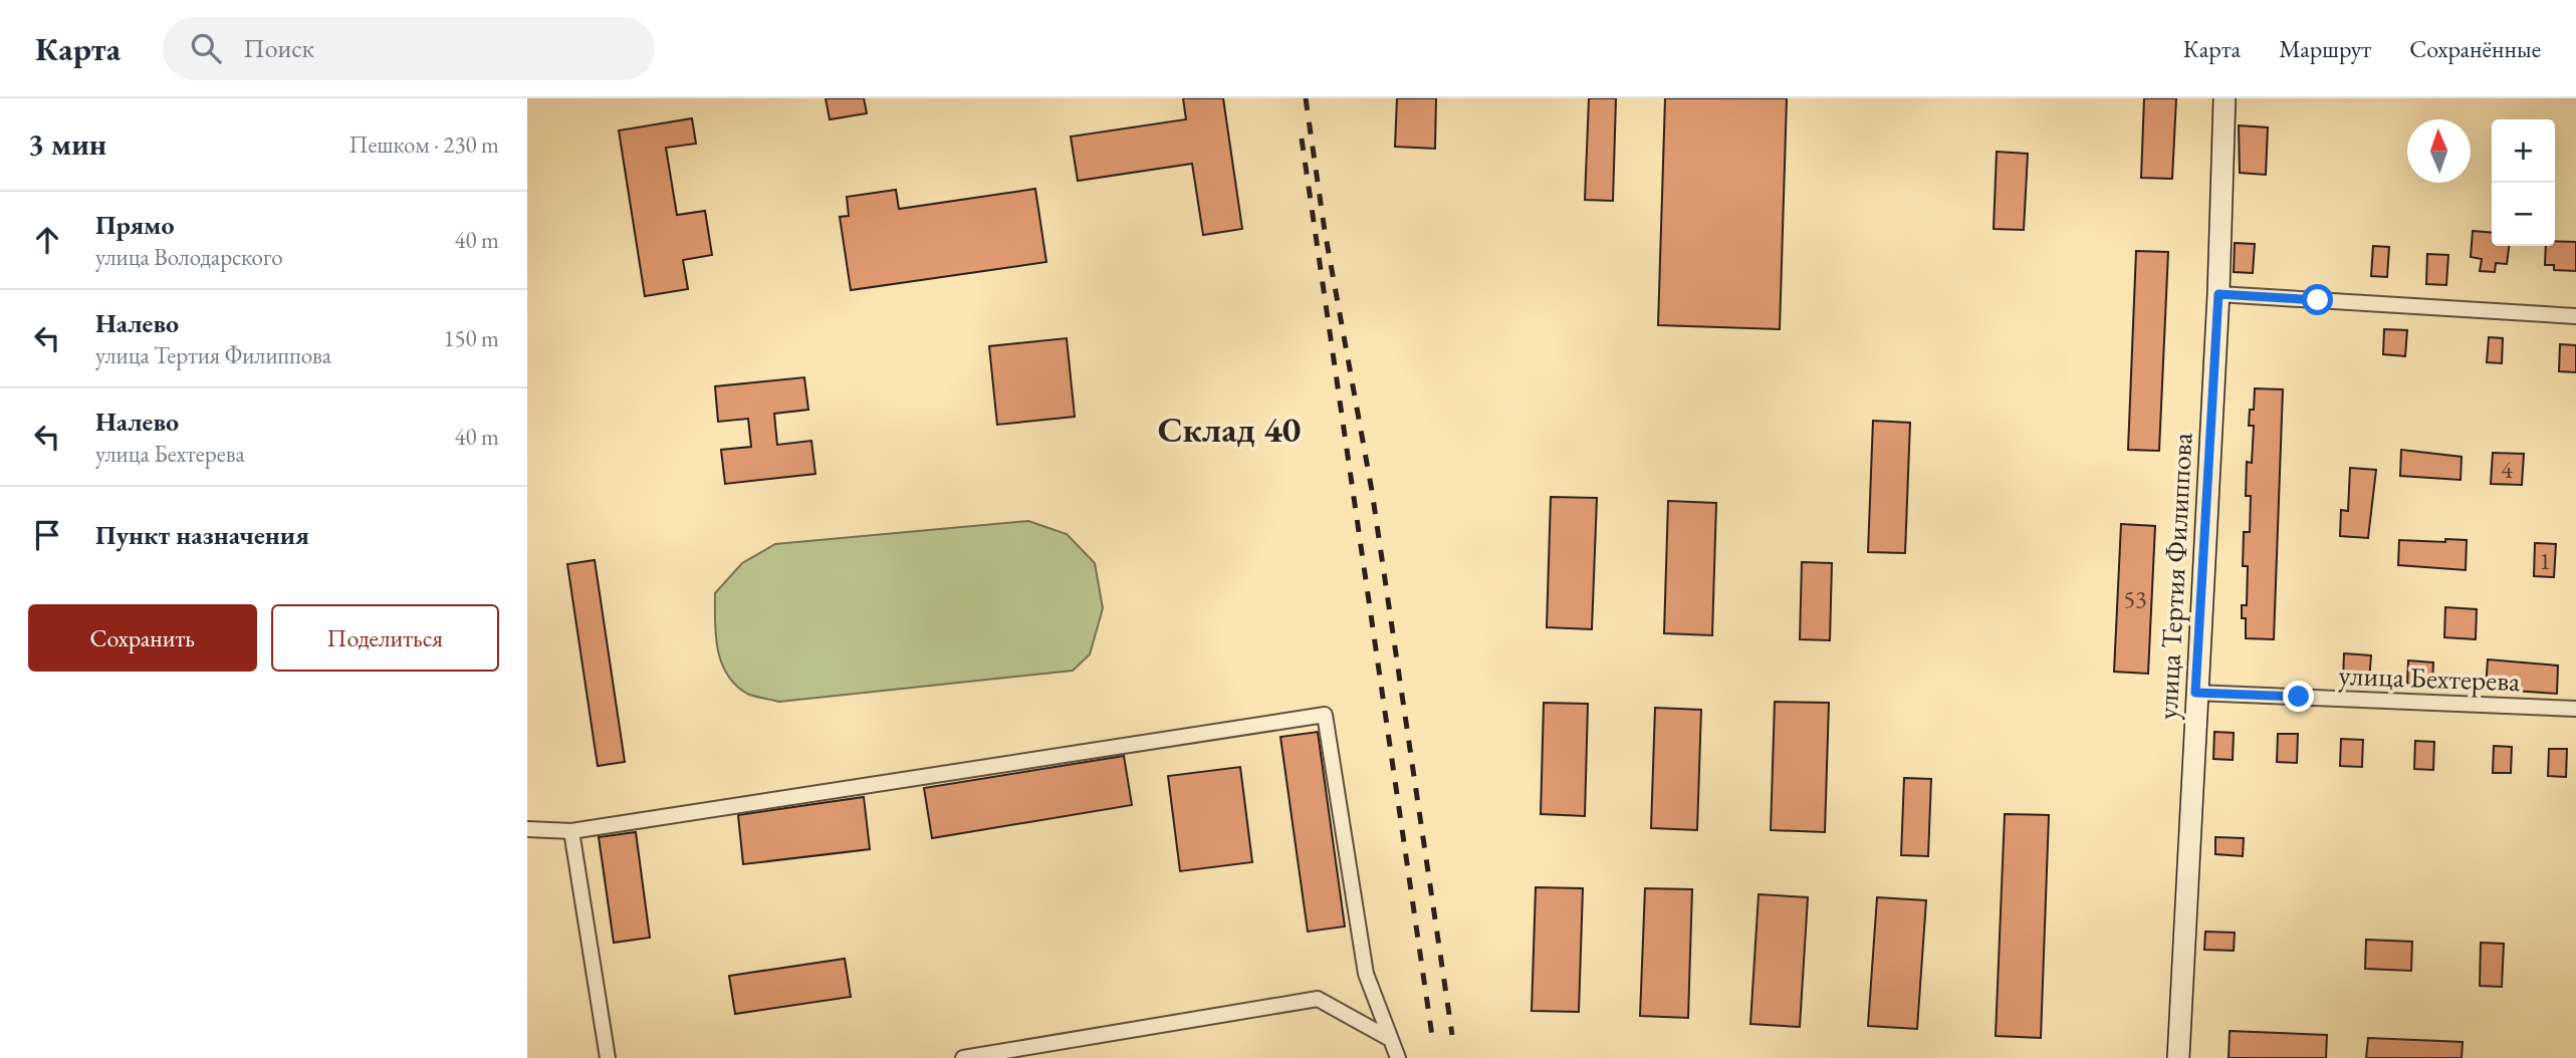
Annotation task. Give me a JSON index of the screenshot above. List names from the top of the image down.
{
  "streets": {
    "street": ["улица Тертия Филиппова", "улица Бехтерева"]
  },
  "crossings": [
    ["улица Тертия Филиппова", "улица Бехтерева"]
  ],
  "districts": ["Склад 40"],
  "house_numbers": ["4", "1", "53"],
  "north": "top",
  "page": {
    "header": "Карта",
    "search": "Поиск",
    "nav": ["Карта", "Маршрут", "Сохранённые"],
    "heading": ["3 мин", "Пешком · 230 m"],
    "map_buttons": ["+", "−"],
    "list": [
      ["Прямо", "улица Володарского", "40 m"],
      ["Налево", "улица Тертия Филиппова", "150 m"],
      ["Налево", "улица Бехтерева", "40 m"],
      "Пункт назначения"
    ],
    "buttons": ["Сохранить", "Поделиться"]
  }
}
